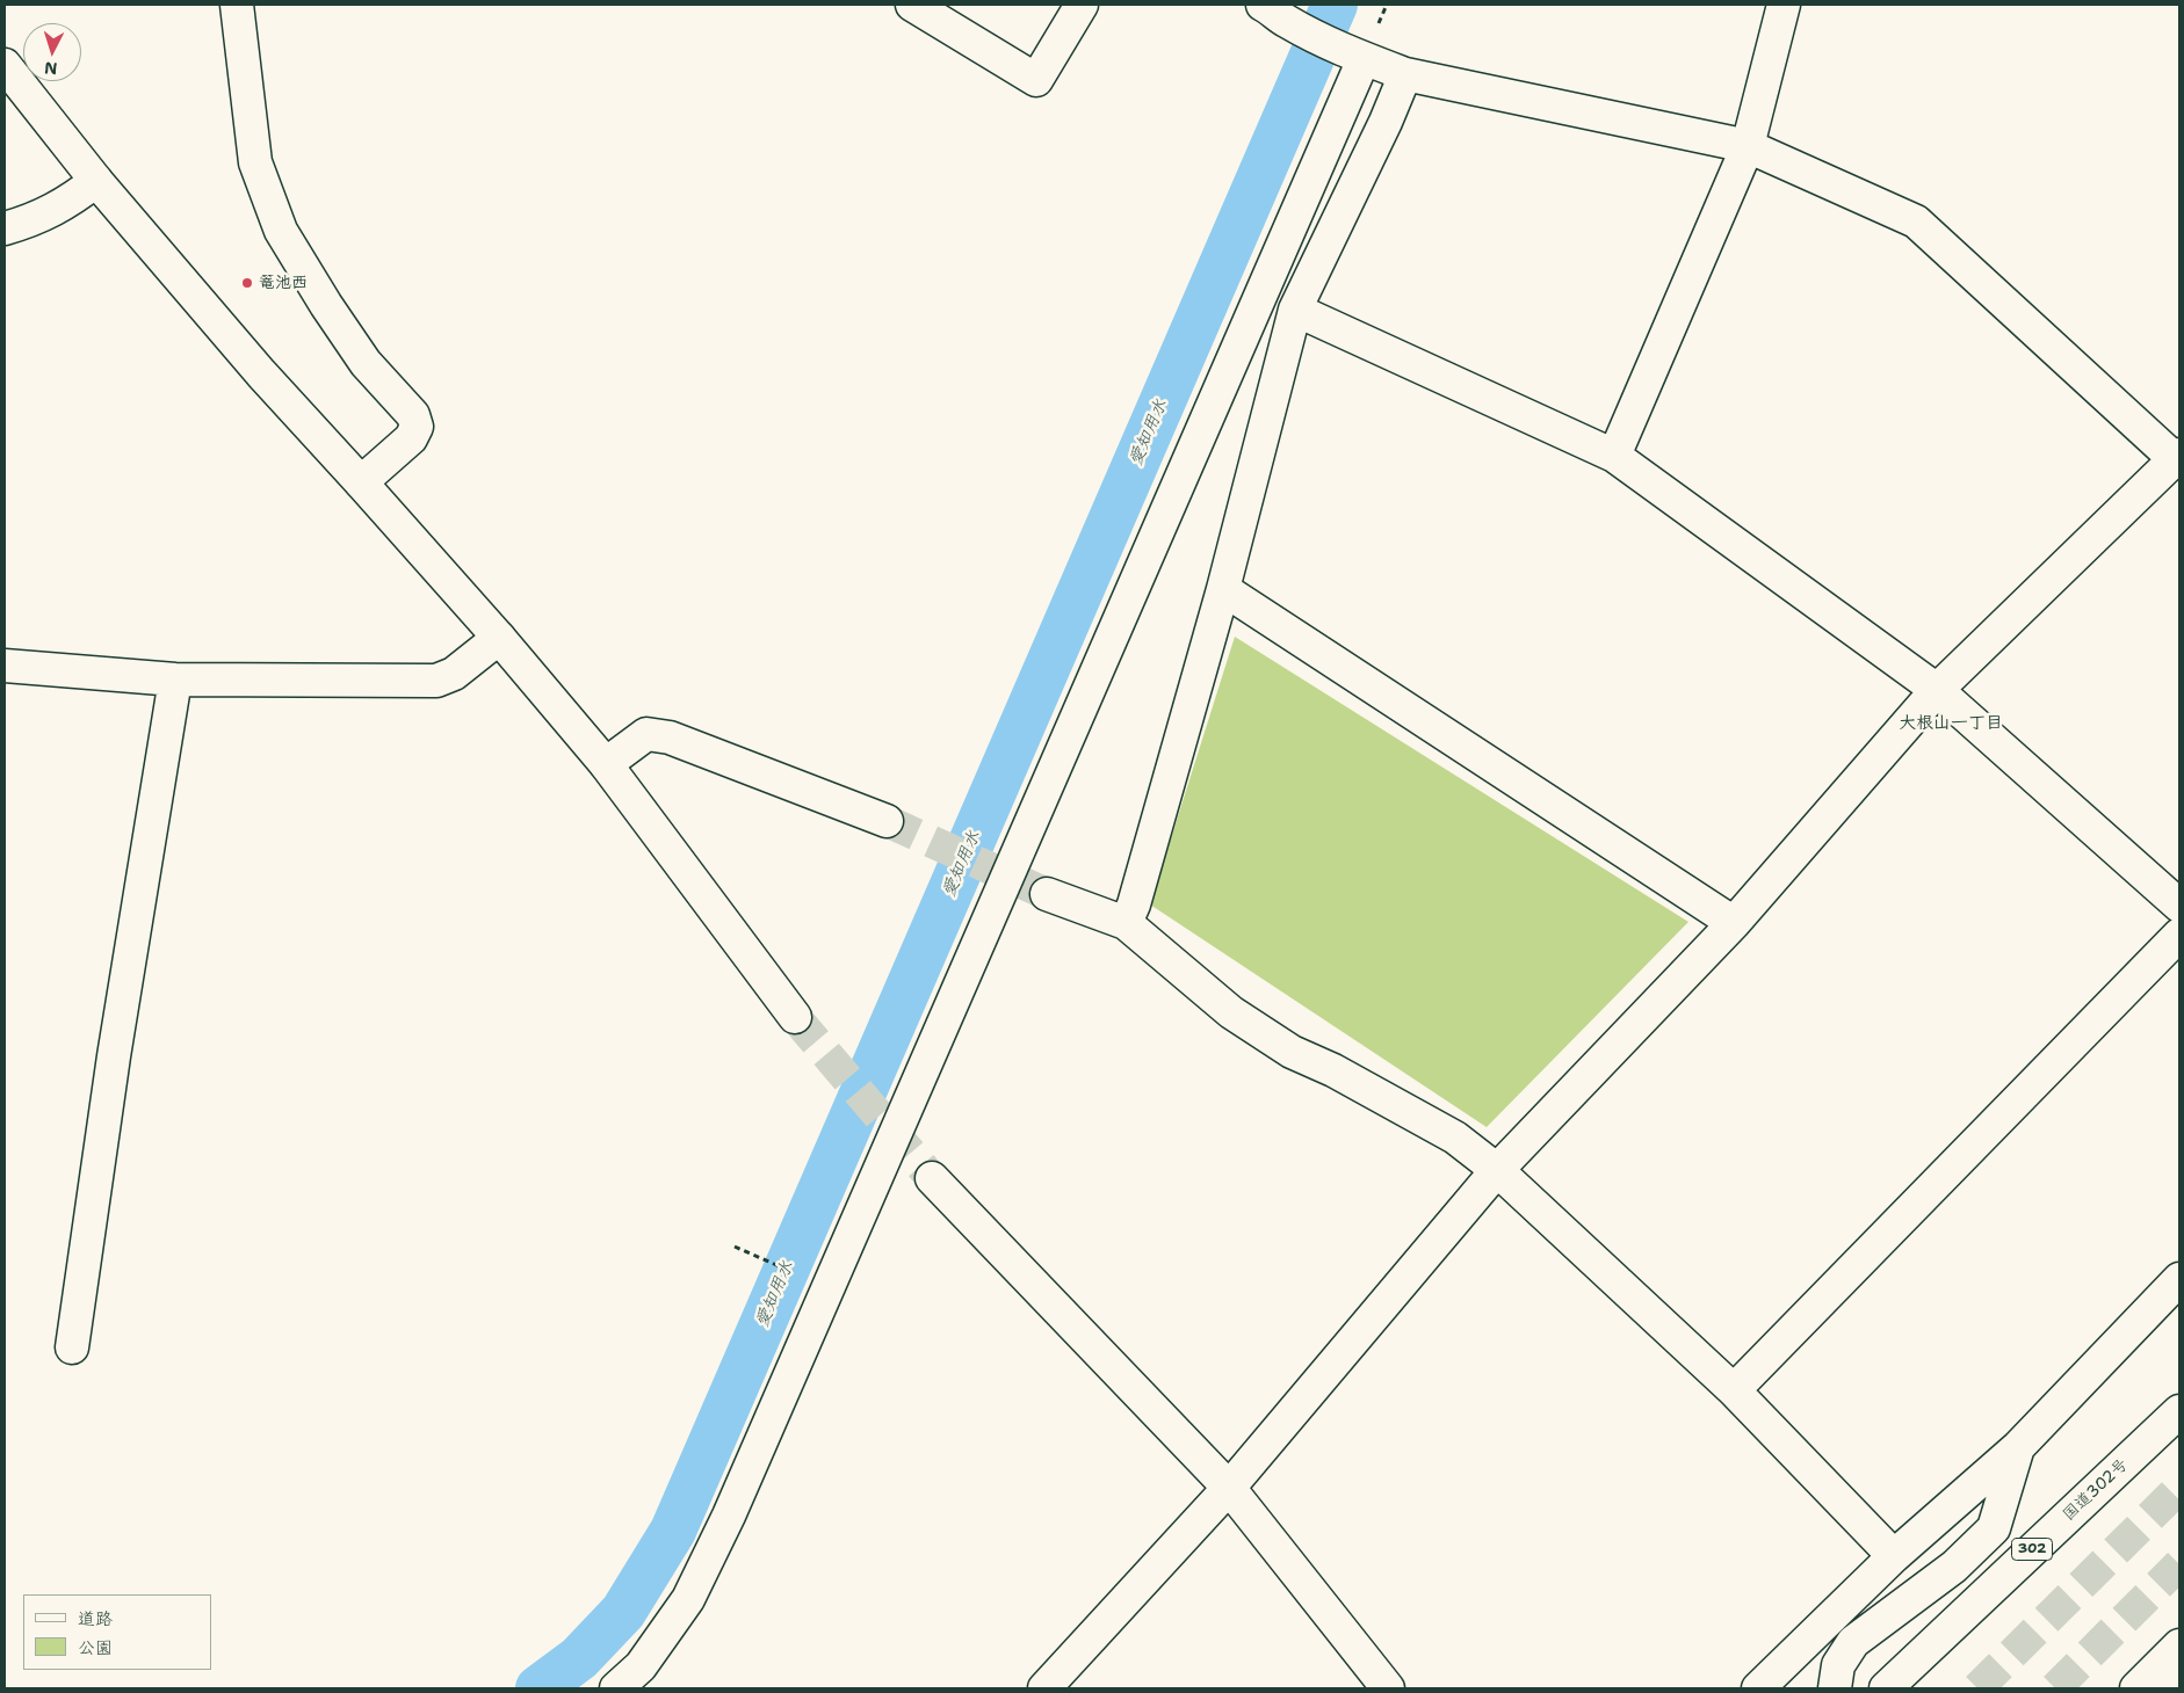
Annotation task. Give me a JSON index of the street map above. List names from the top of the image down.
{
  "streets": {
    "main road": ["国道302号", "302"]
  },
  "districts": ["大根山一丁目"],
  "water": ["愛知用水"],
  "places": ["篭池西"],
  "legend": ["道路", "公園"],
  "north": "bottom"
}
